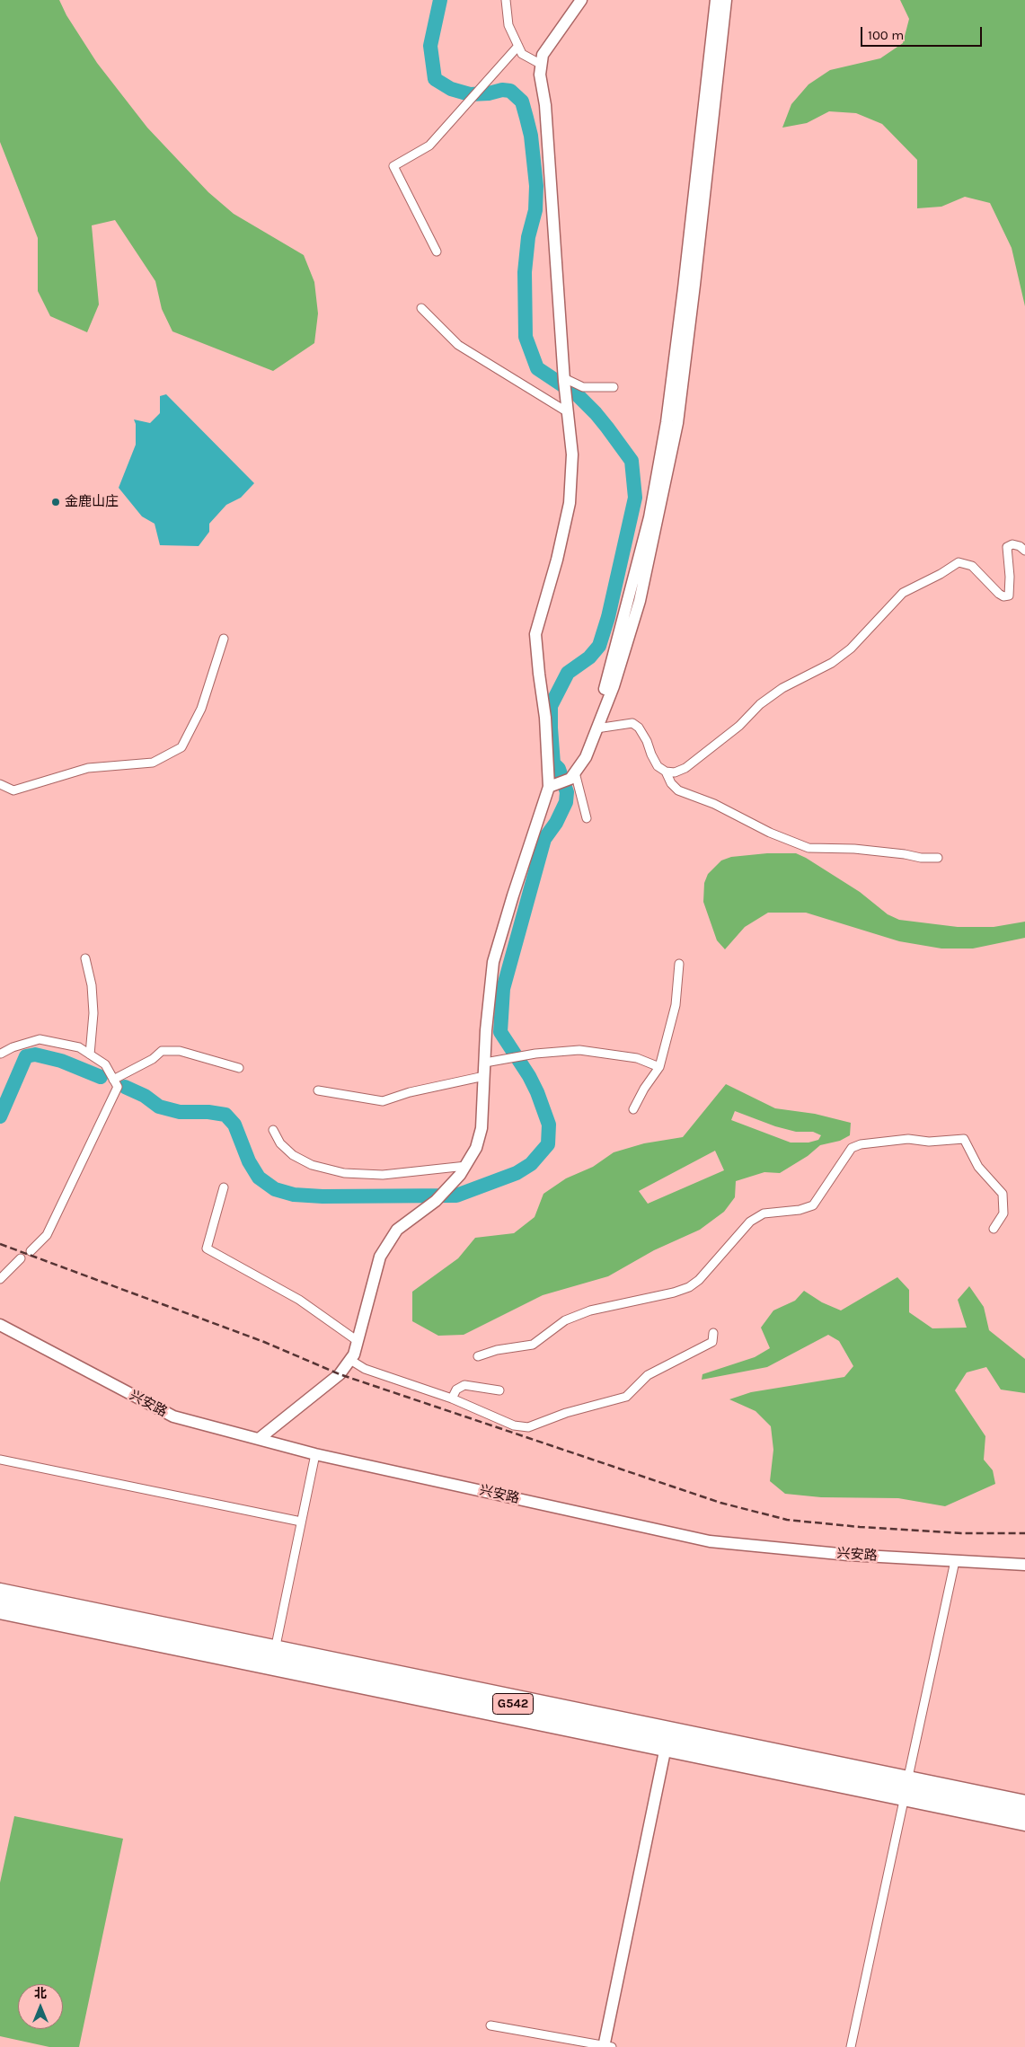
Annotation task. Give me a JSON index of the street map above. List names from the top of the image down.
{
  "streets": {
    "highway": ["G542"],
    "street": ["兴安路"]
  },
  "places": ["金鹿山庄"],
  "scale_bar": "100 m",
  "north": "top"
}
